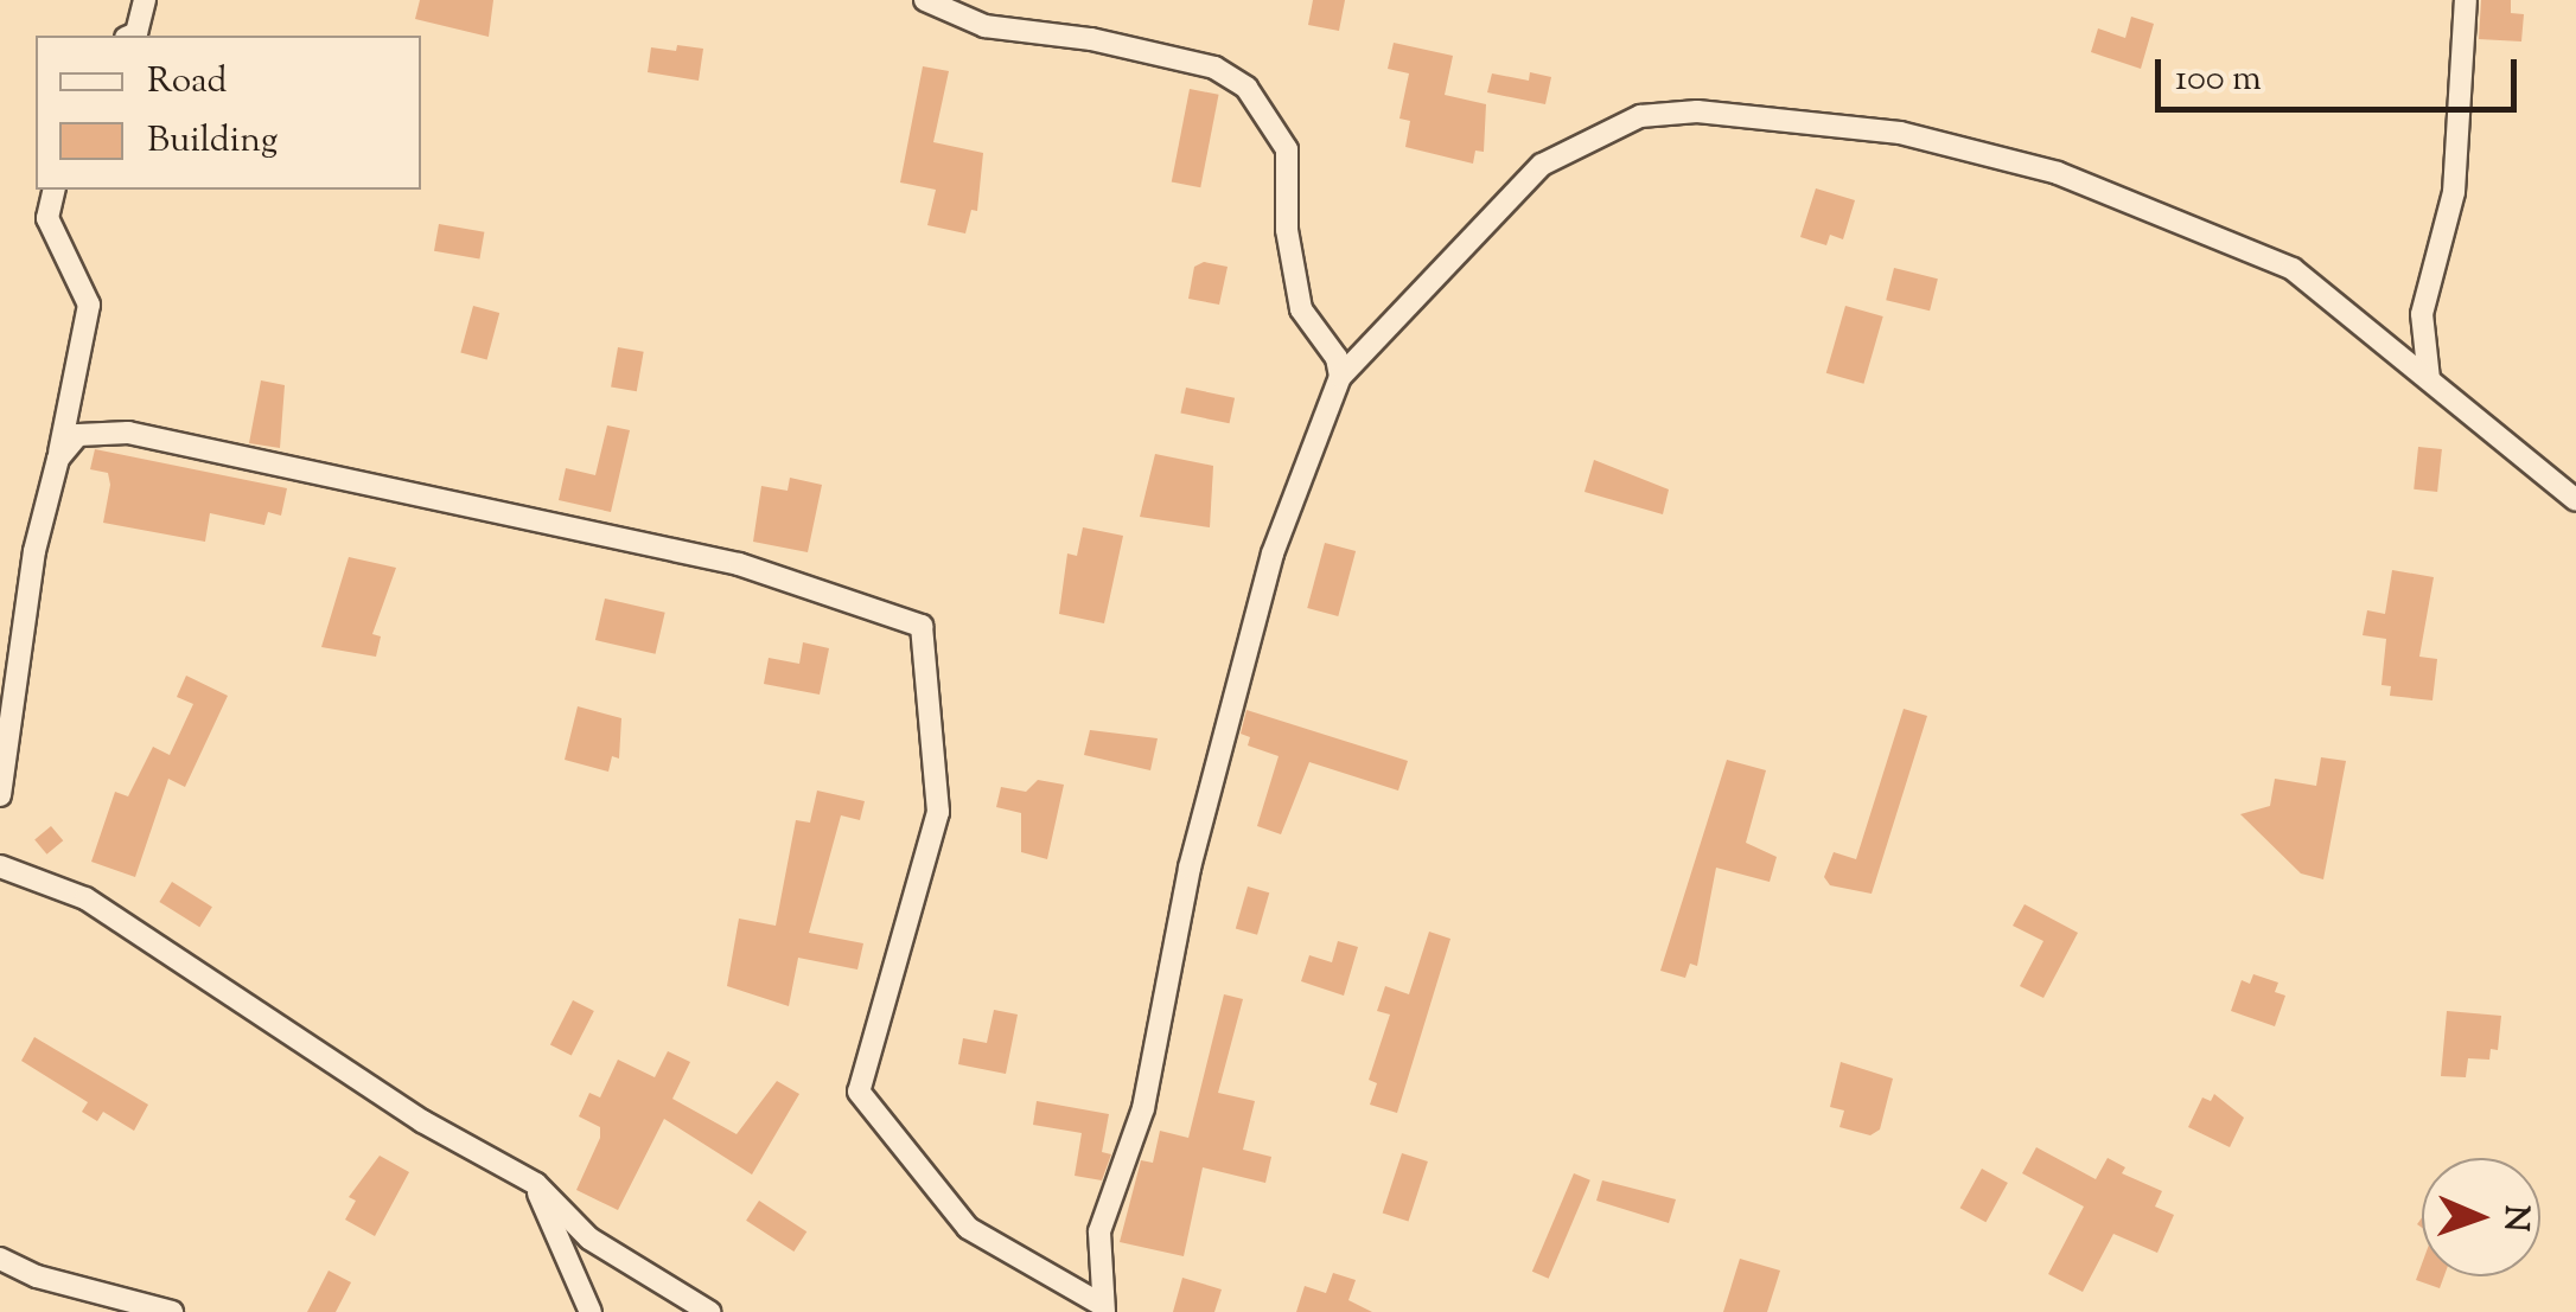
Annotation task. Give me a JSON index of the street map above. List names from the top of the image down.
{
  "legend": ["Road", "Building"],
  "scale_bar": "100 m",
  "north": "right"
}
